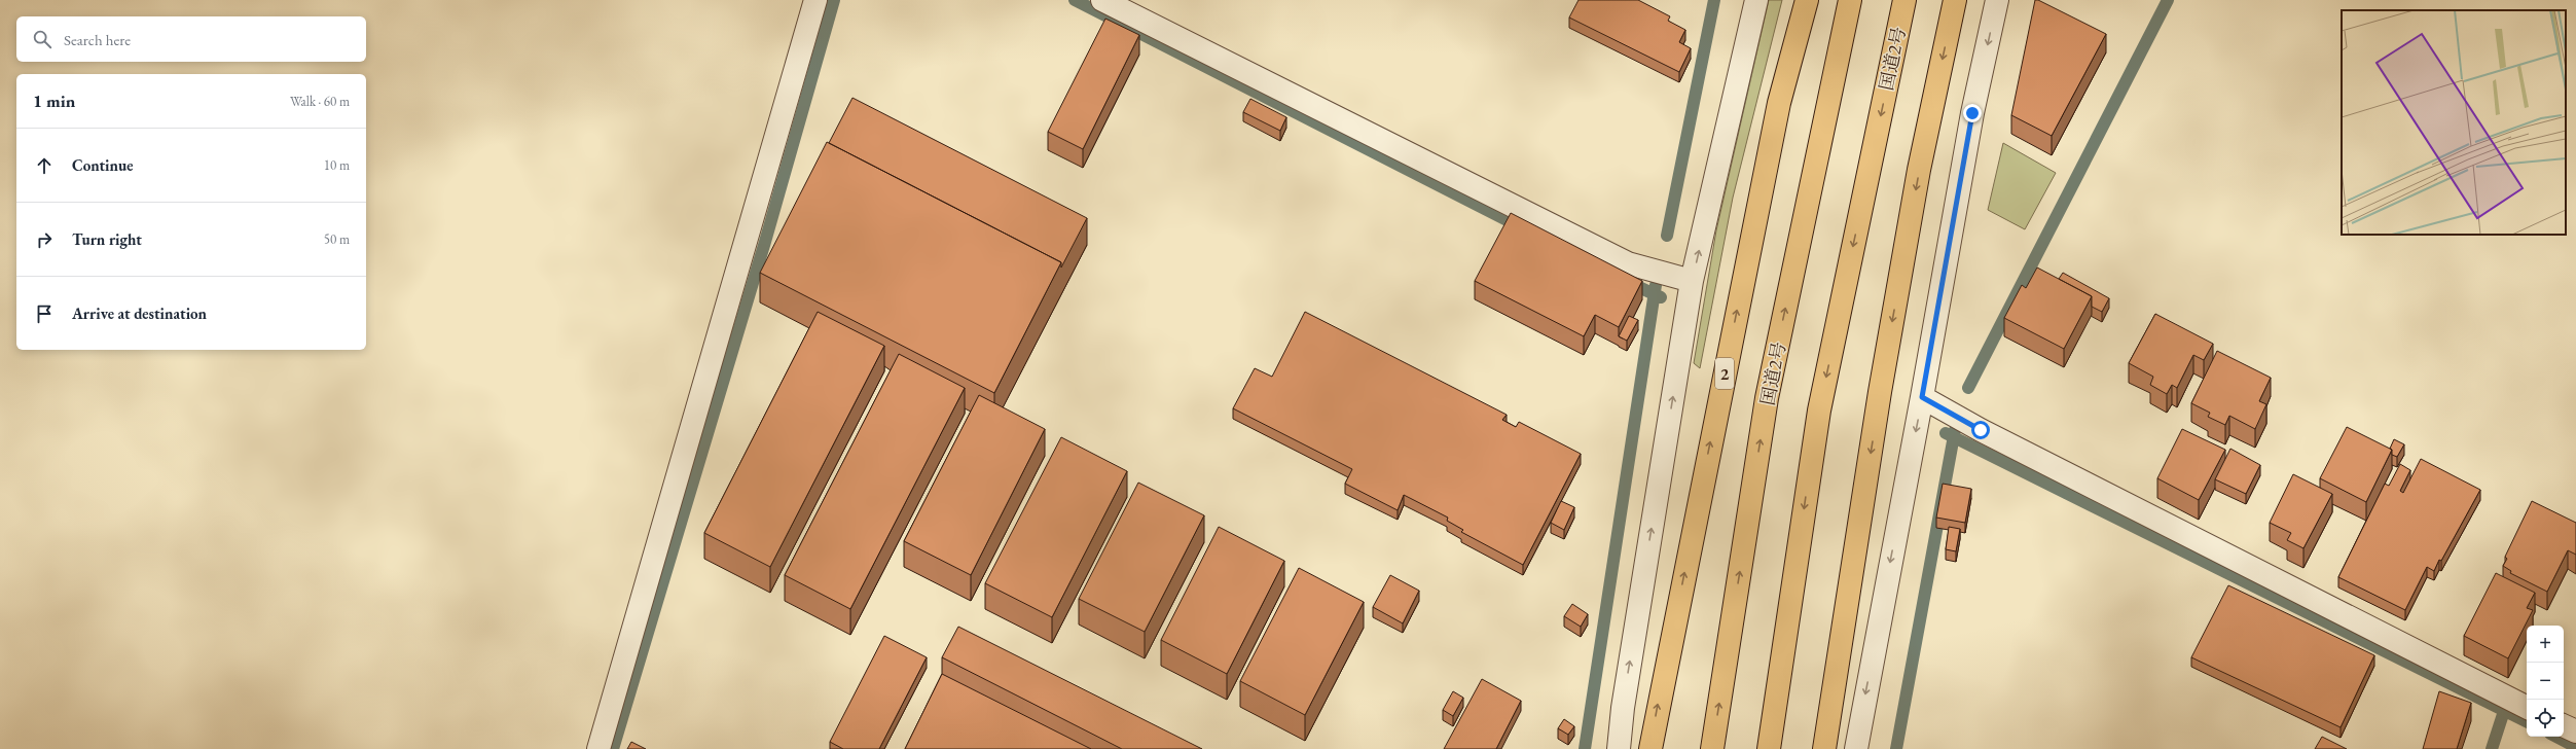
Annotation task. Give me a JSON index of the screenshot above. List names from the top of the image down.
{
  "streets": {
    "highway": ["国道2号", "2"]
  },
  "page": {
    "search": "Search here",
    "heading": ["1 min", "Walk · 60 m"],
    "list": [
      ["Continue", "10 m"],
      ["Turn right", "50 m"],
      "Arrive at destination"
    ],
    "map_buttons": ["+", "−"]
  }
}
